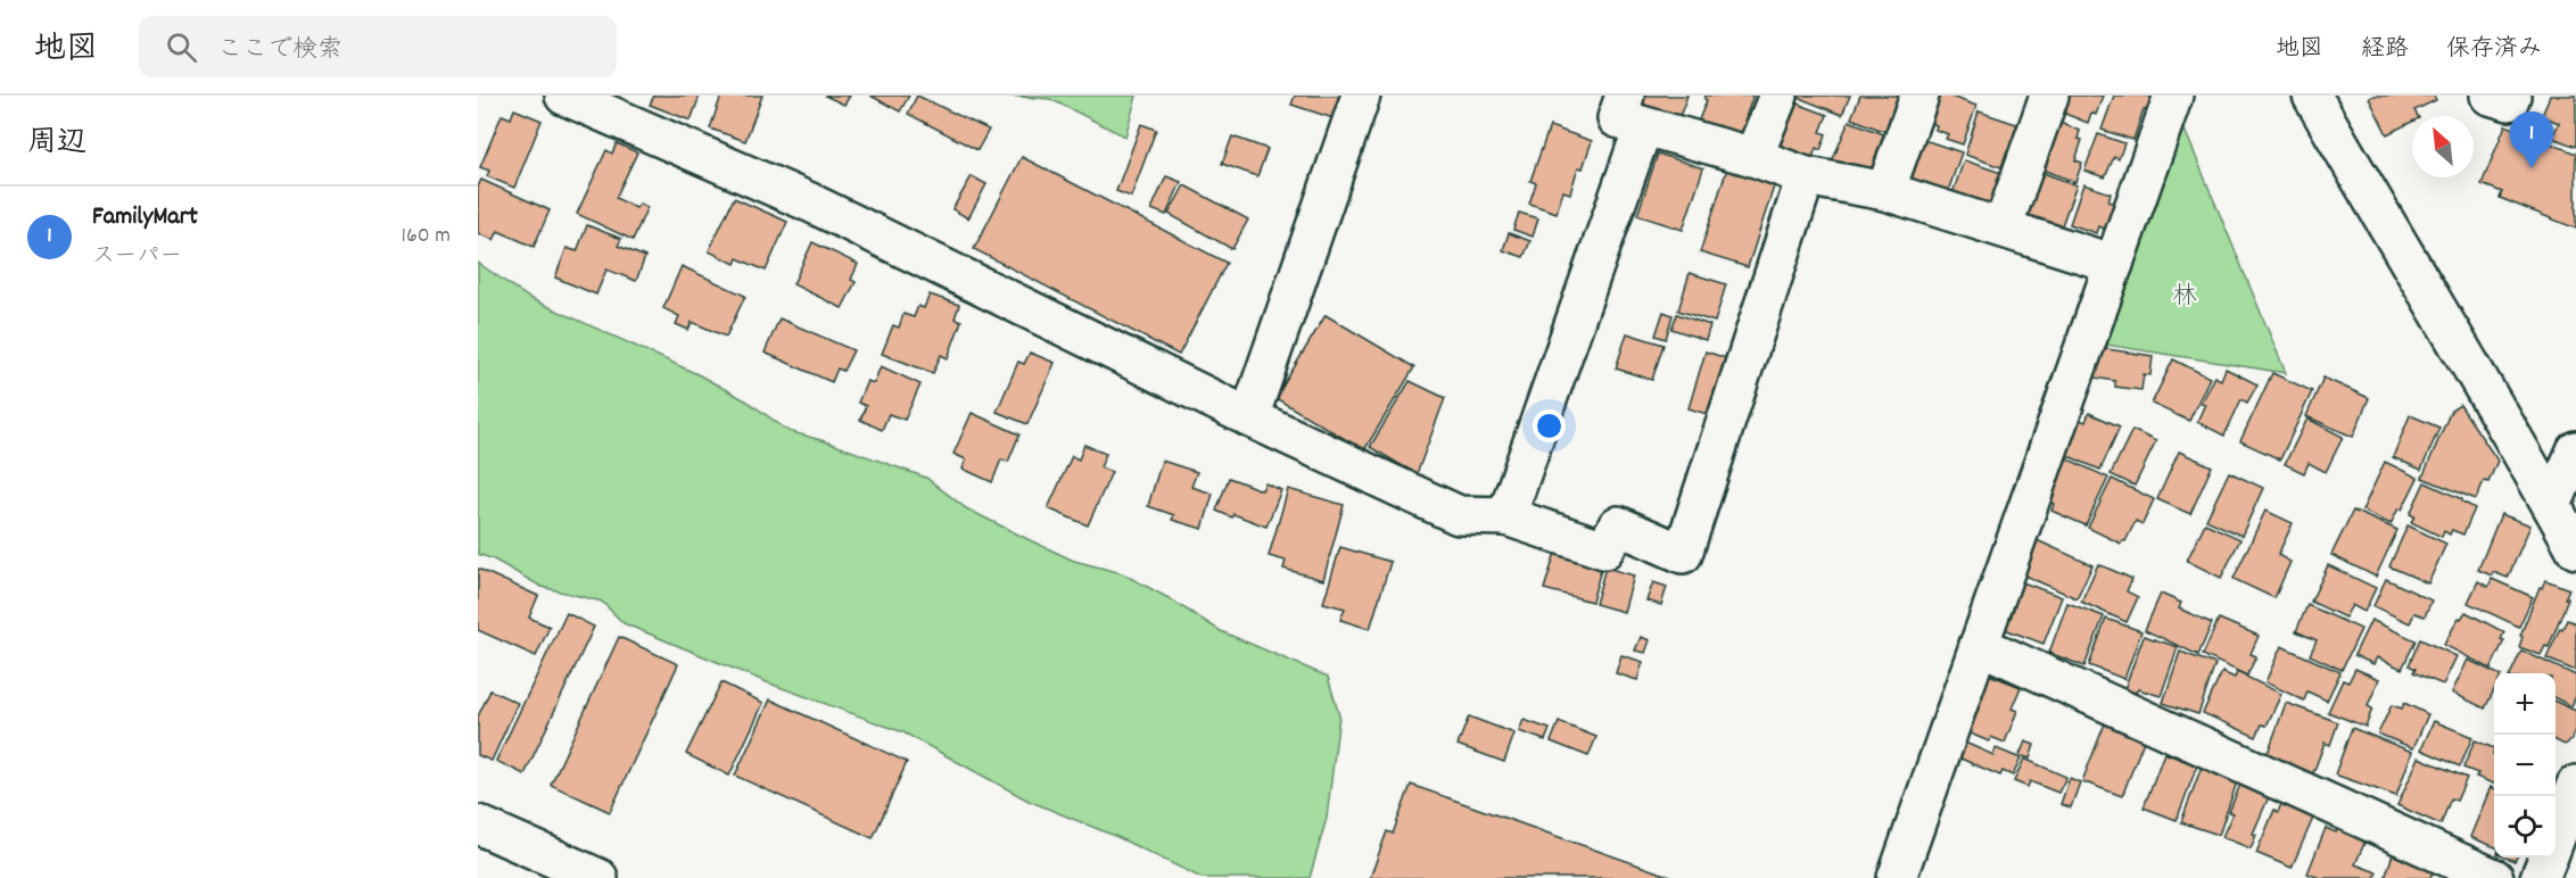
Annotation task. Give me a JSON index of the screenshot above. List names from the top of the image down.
{
  "parks": ["林"],
  "north": "top left",
  "page": {
    "header": "地図",
    "search": "ここで検索",
    "nav": ["地図", "経路", "保存済み"],
    "heading": "周辺",
    "pins": "1",
    "list": [
      {
        "mark": "1",
        "name": "FamilyMart",
        "note": "スーパー",
        "value": "160 m"
      }
    ],
    "map_buttons": ["+", "−"]
  }
}
